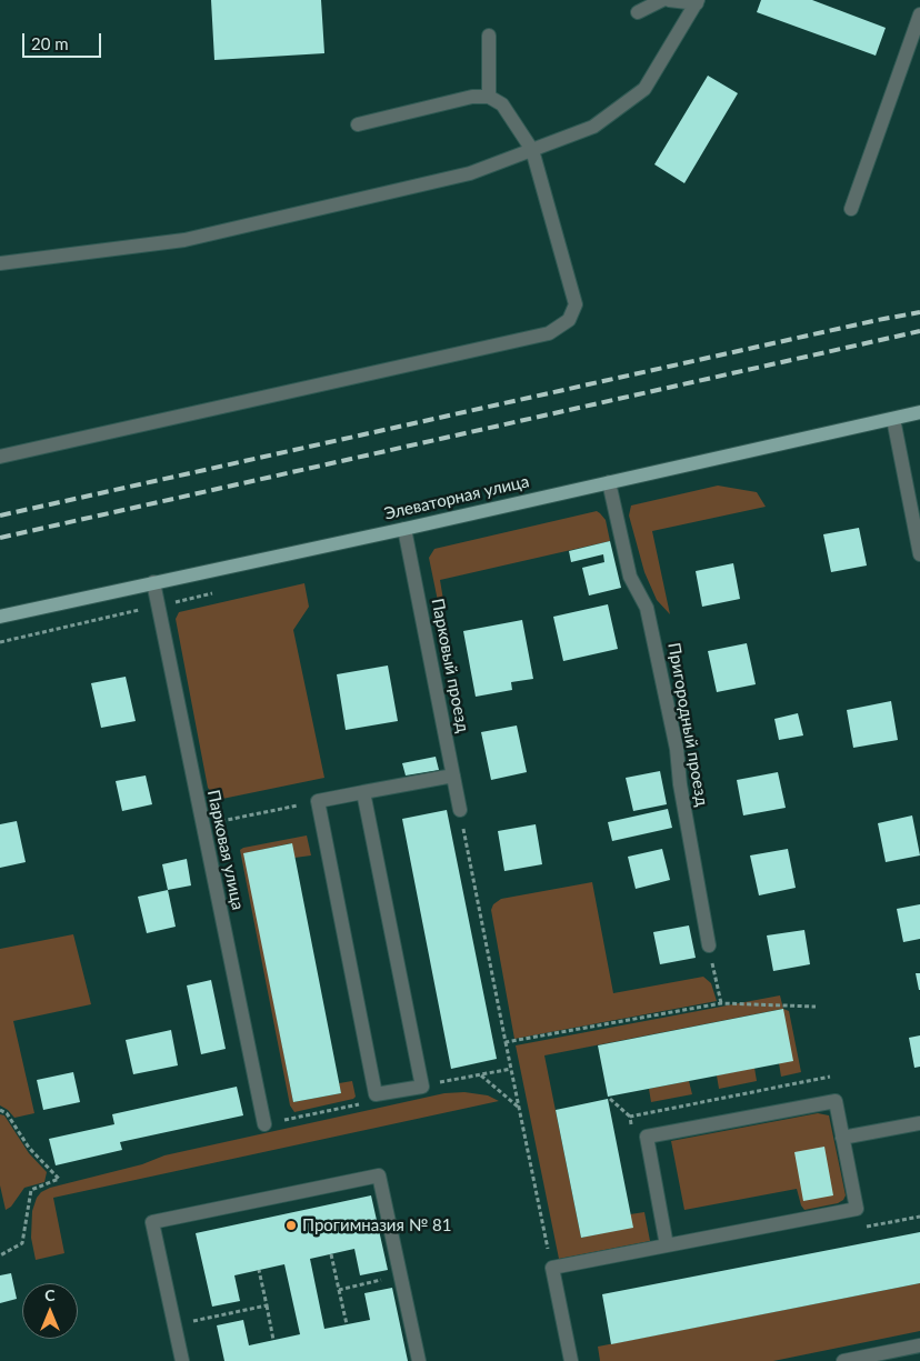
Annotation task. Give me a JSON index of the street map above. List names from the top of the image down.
{
  "streets": {
    "main road": ["Элеваторная улица"],
    "street": ["Парковый проезд", "Пригородный проезд", "Парковая улица"]
  },
  "crossings": [
    ["Элеваторная улица", "Парковый проезд"],
    ["Элеваторная улица", "Пригородный проезд"],
    ["Элеваторная улица", "Парковая улица"]
  ],
  "places": ["Прогимназия № 81"],
  "scale_bar": "20 m",
  "north": "top"
}
